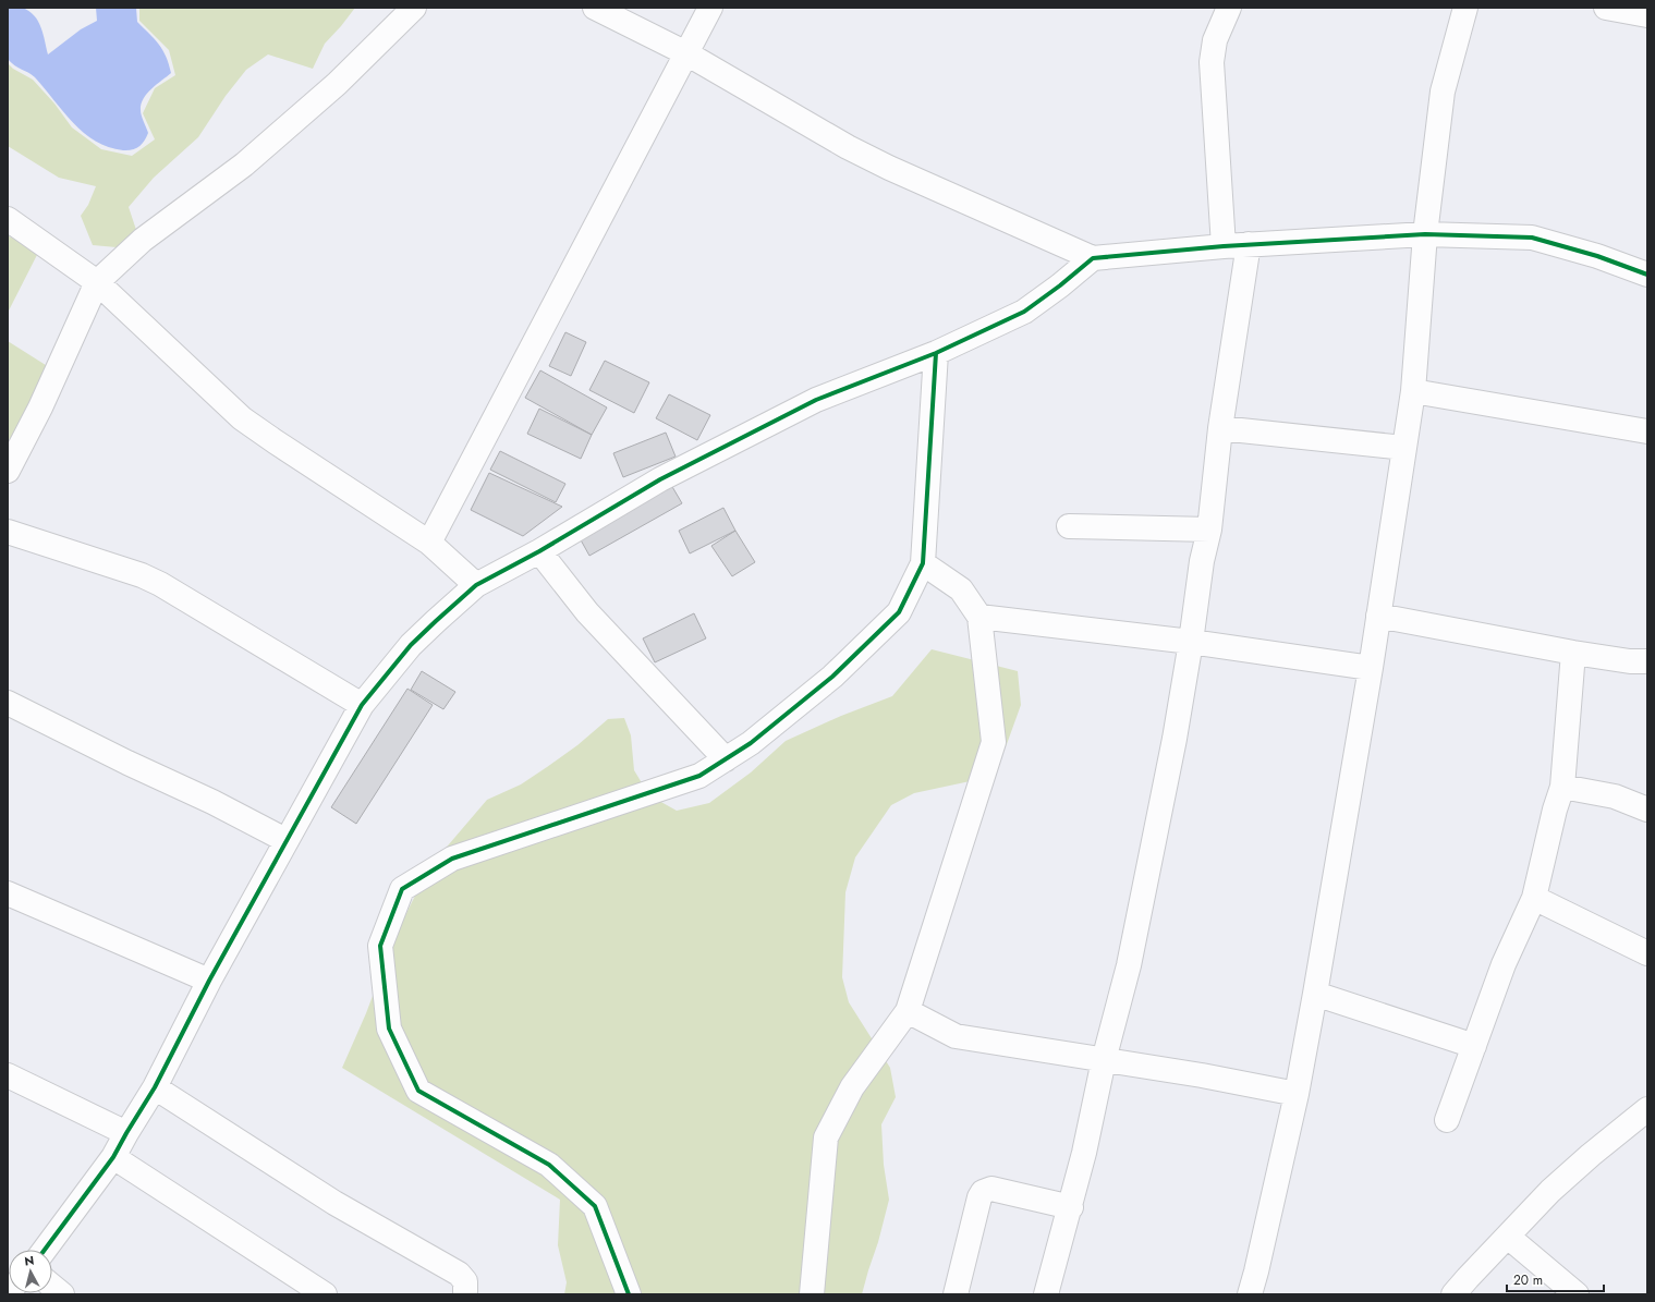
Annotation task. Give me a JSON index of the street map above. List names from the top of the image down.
{
  "scale_bar": "20 m",
  "north": "top"
}
